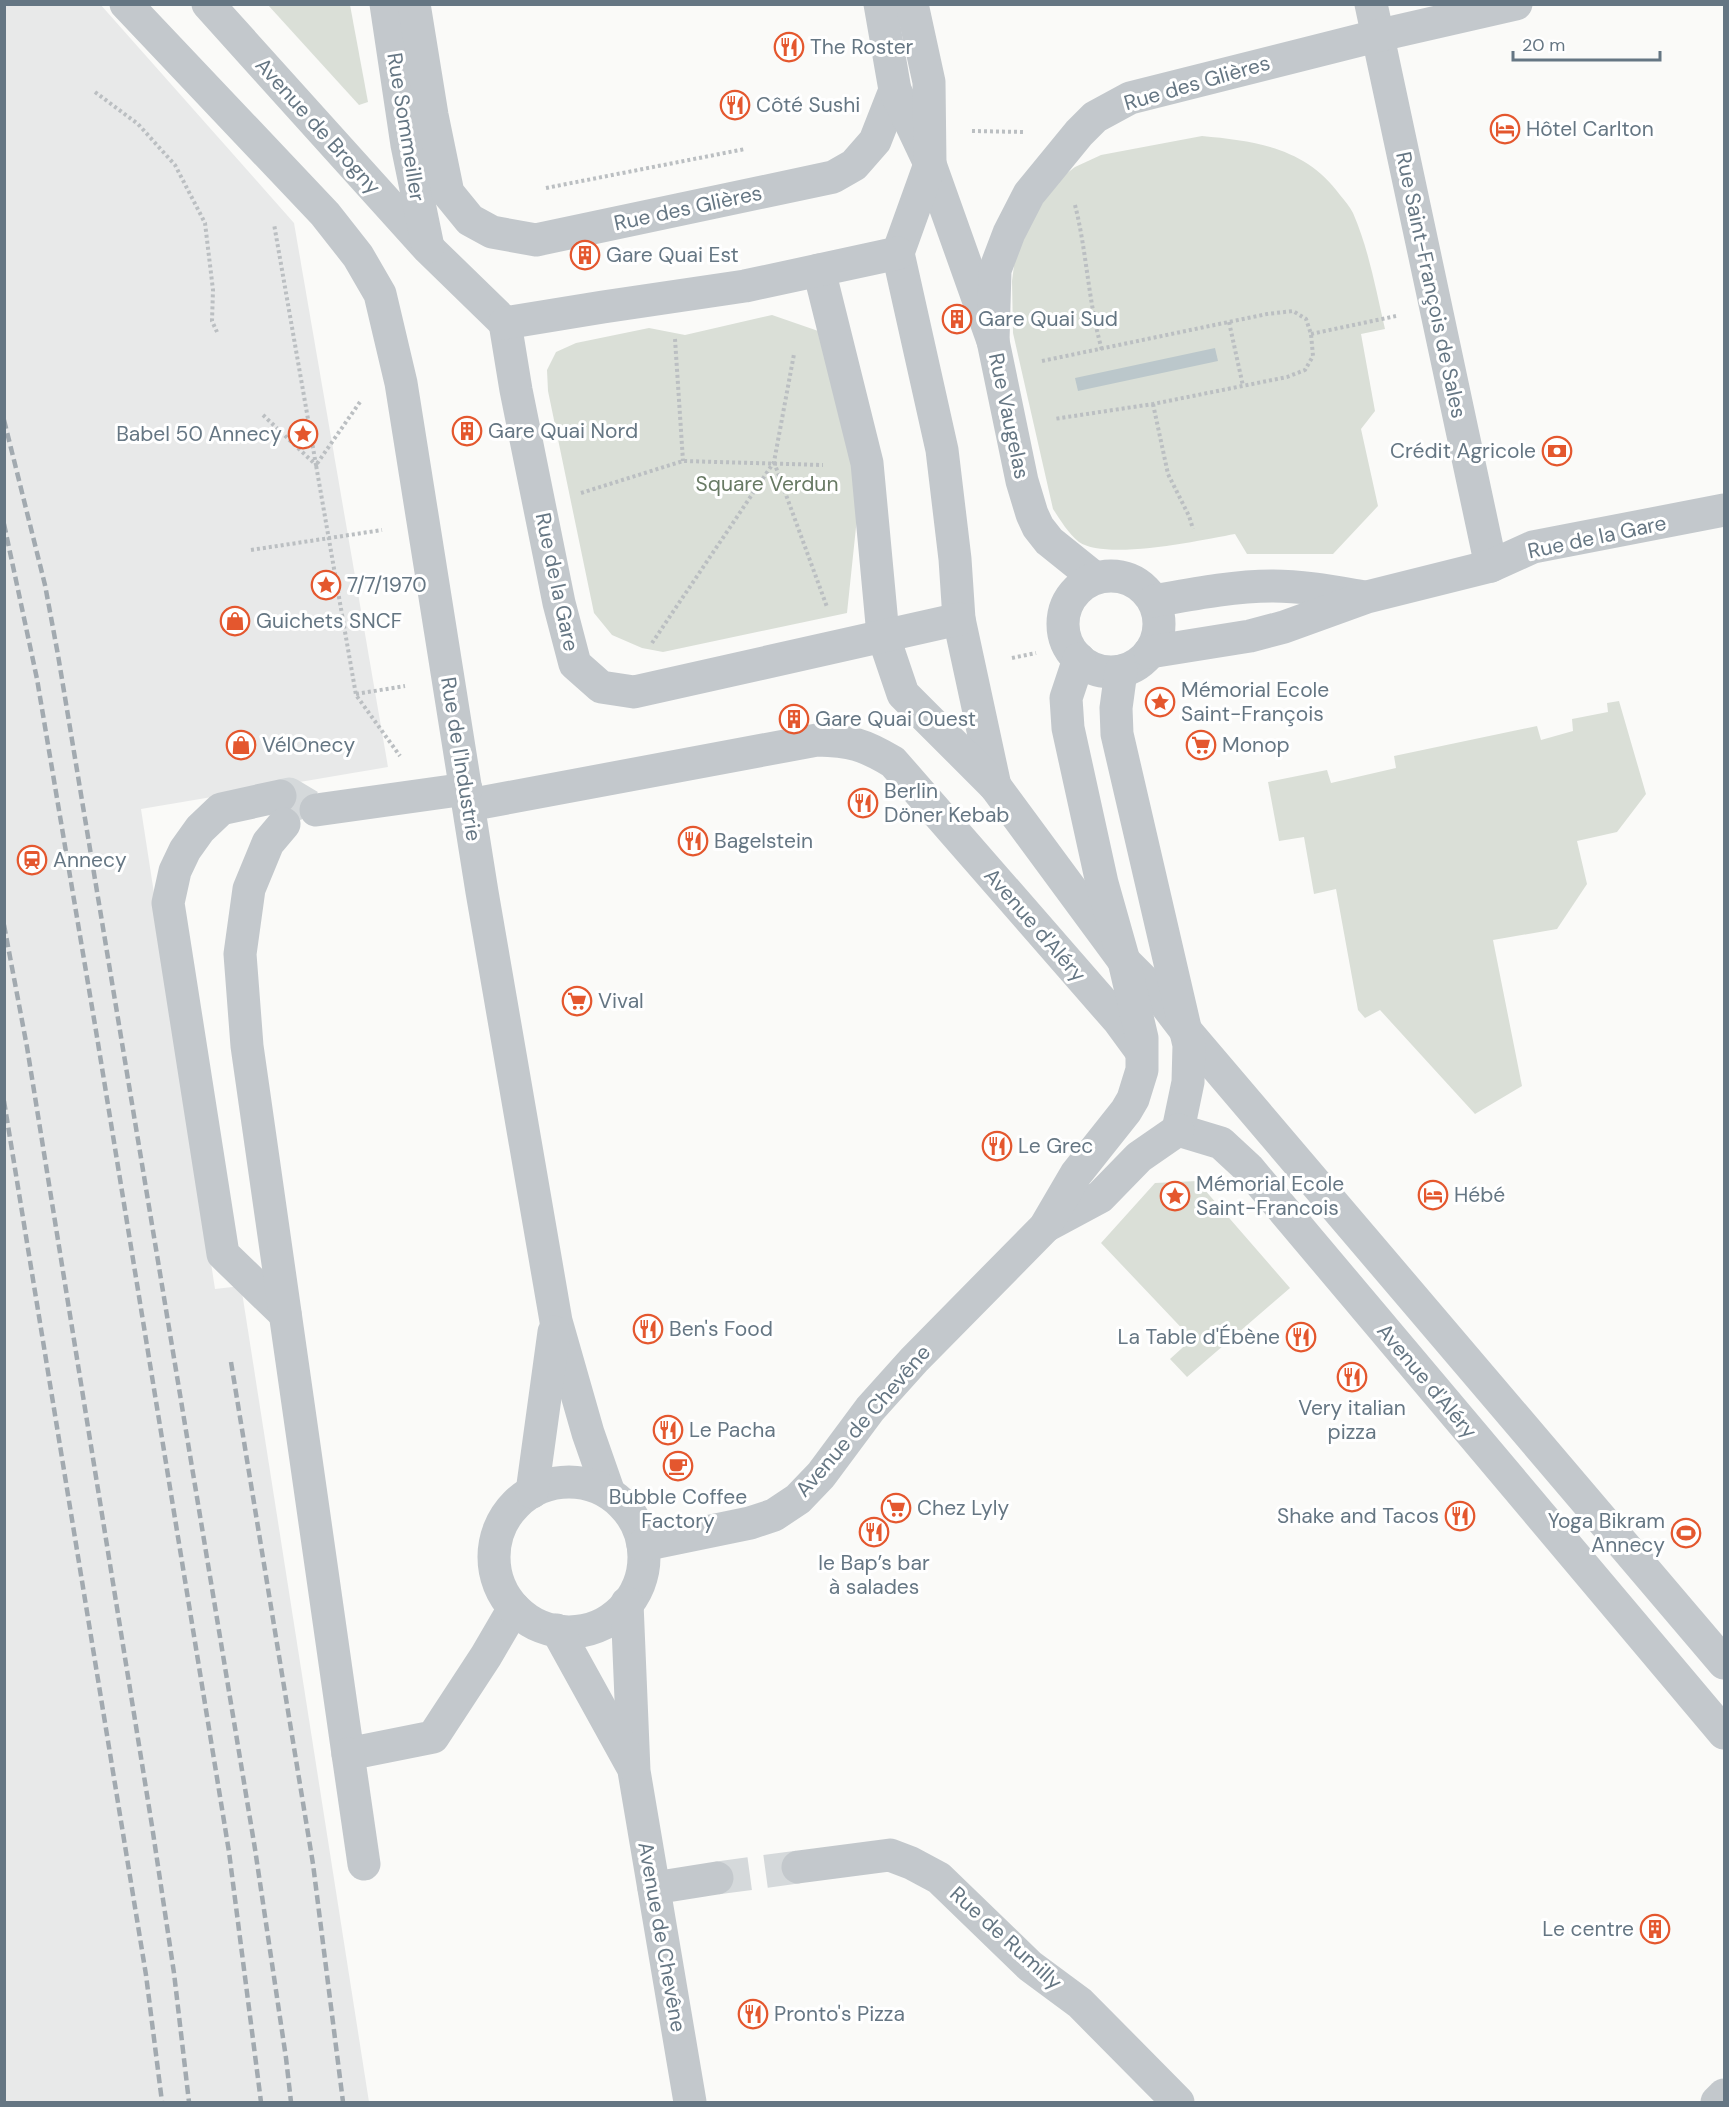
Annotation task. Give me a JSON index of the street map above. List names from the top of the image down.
{
  "streets": {
    "street": [
      "Rue des Glières",
      "Avenue de Brogny",
      "Rue Sommeiller",
      "Rue Saint-François de Sales",
      "Rue Vaugelas",
      "Rue de la Gare",
      "Rue de l'Industrie",
      "Avenue d'Aléry",
      "Avenue de Chevêne",
      "Rue de Rumilly"
    ]
  },
  "crossings": [
    ["Rue des Glières", "Rue Sommeiller"],
    ["Rue des Glières", "Rue Saint-François de Sales"],
    ["Rue des Glières", "Rue Vaugelas"],
    ["Avenue de Brogny", "Rue Sommeiller"],
    ["Avenue de Brogny", "Rue de la Gare"],
    ["Rue Saint-François de Sales", "Rue de la Gare"],
    ["Rue Vaugelas", "Rue de la Gare"],
    ["Rue Vaugelas", "Avenue d'Aléry"],
    ["Rue de la Gare", "Avenue d'Aléry"],
    ["Rue de l'Industrie", "Avenue d'Aléry"],
    ["Rue de l'Industrie", "Avenue de Chevêne"],
    ["Avenue d'Aléry", "Avenue de Chevêne"]
  ],
  "parks": ["Square Verdun"],
  "places": {
    "restaurant": [
      "The Roster",
      "Côté Sushi",
      "Berlin Döner Kebab",
      "Bagelstein",
      "Le Grec",
      "Ben's Food",
      "La Table d'Ébène",
      "Very italian pizza",
      "Le Pacha",
      "Shake and Tacos",
      "le Bap’s bar à salades",
      "Pronto's Pizza"
    ],
    "hotel": ["Hôtel Carlton", "Hébé"],
    "building": [
      "Gare Quai Est",
      "Gare Quai Sud",
      "Gare Quai Nord",
      "Gare Quai Ouest",
      "Le centre"
    ],
    "place": [
      "Babel 50 Annecy",
      "7/7/1970",
      "Mémorial Ecole Saint-François",
      "Mémorial Ecole Saint-Francois"
    ],
    "bank": ["Crédit Agricole"],
    "shop": ["Guichets SNCF", "VélOnecy"],
    "supermarket": ["Monop", "Vival", "Chez Lyly"],
    "station": ["Annecy"],
    "cafe": ["Bubble Coffee Factory"],
    "sports": ["Yoga Bikram Annecy"]
  },
  "scale_bar": "20 m"
}
